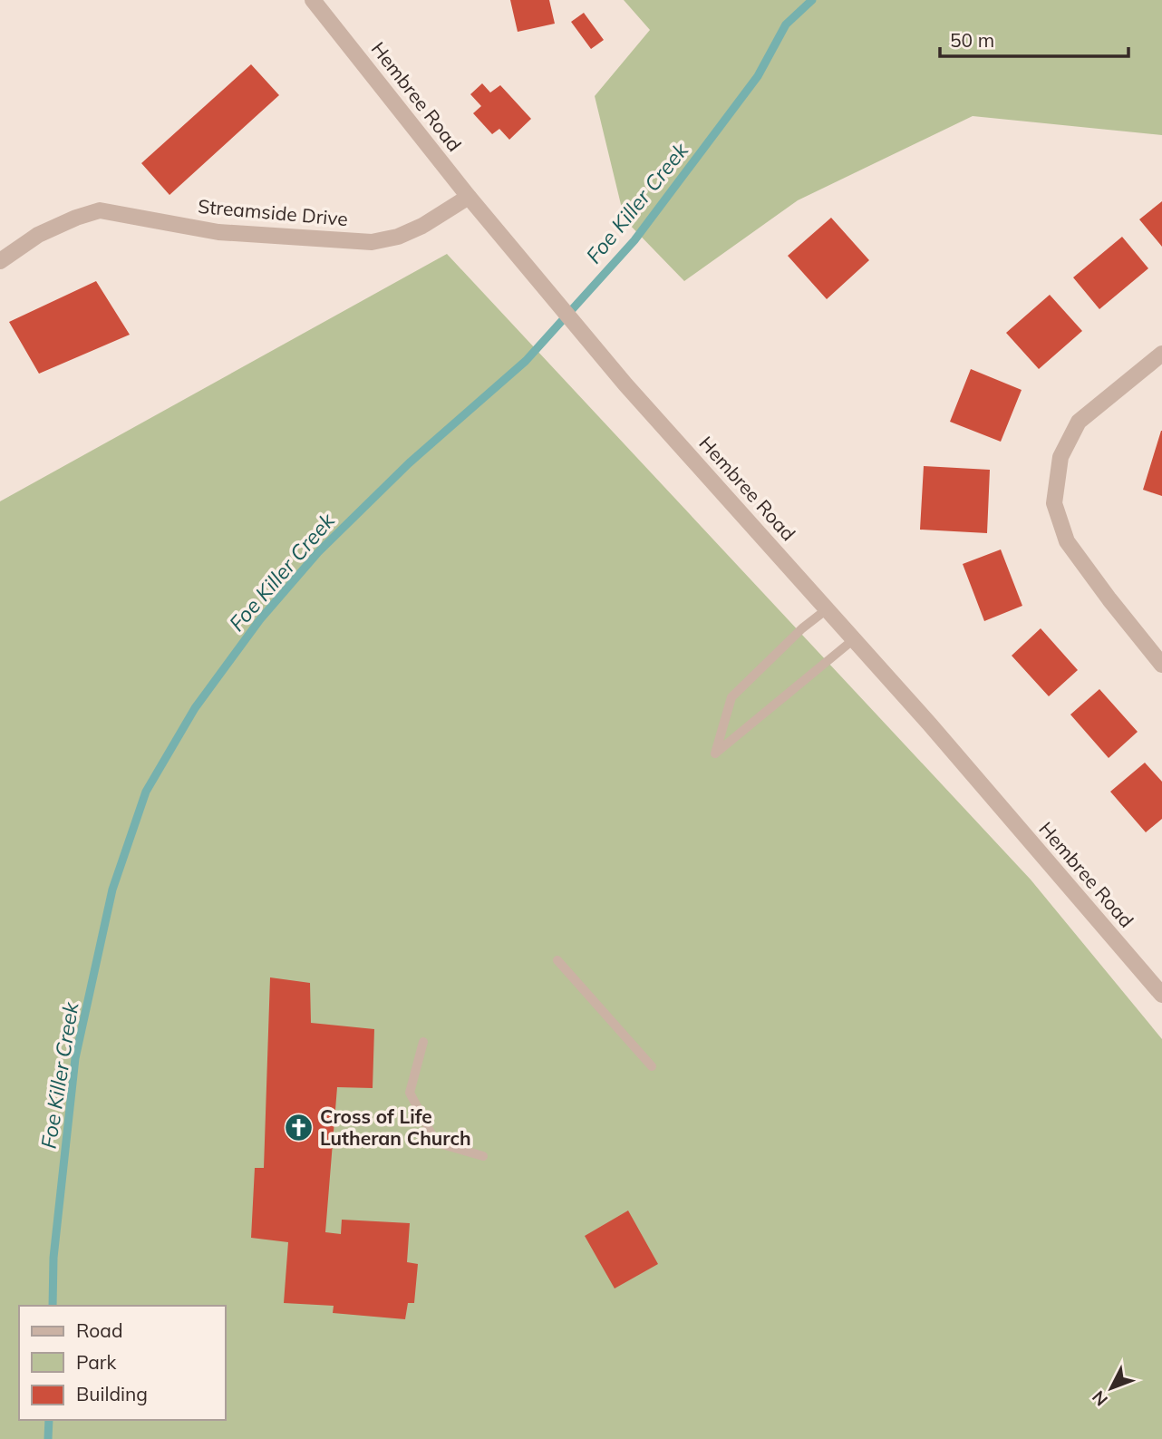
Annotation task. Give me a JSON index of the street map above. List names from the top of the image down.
{
  "streets": {
    "street": ["Hembree Road", "Streamside Drive"]
  },
  "crossings": [
    ["Hembree Road", "Streamside Drive"]
  ],
  "water": ["Foe Killer Creek"],
  "places": {
    "church": ["Cross of Life Lutheran Church"]
  },
  "legend": ["Road", "Park", "Building"],
  "scale_bar": "50 m",
  "north": "bottom left"
}
